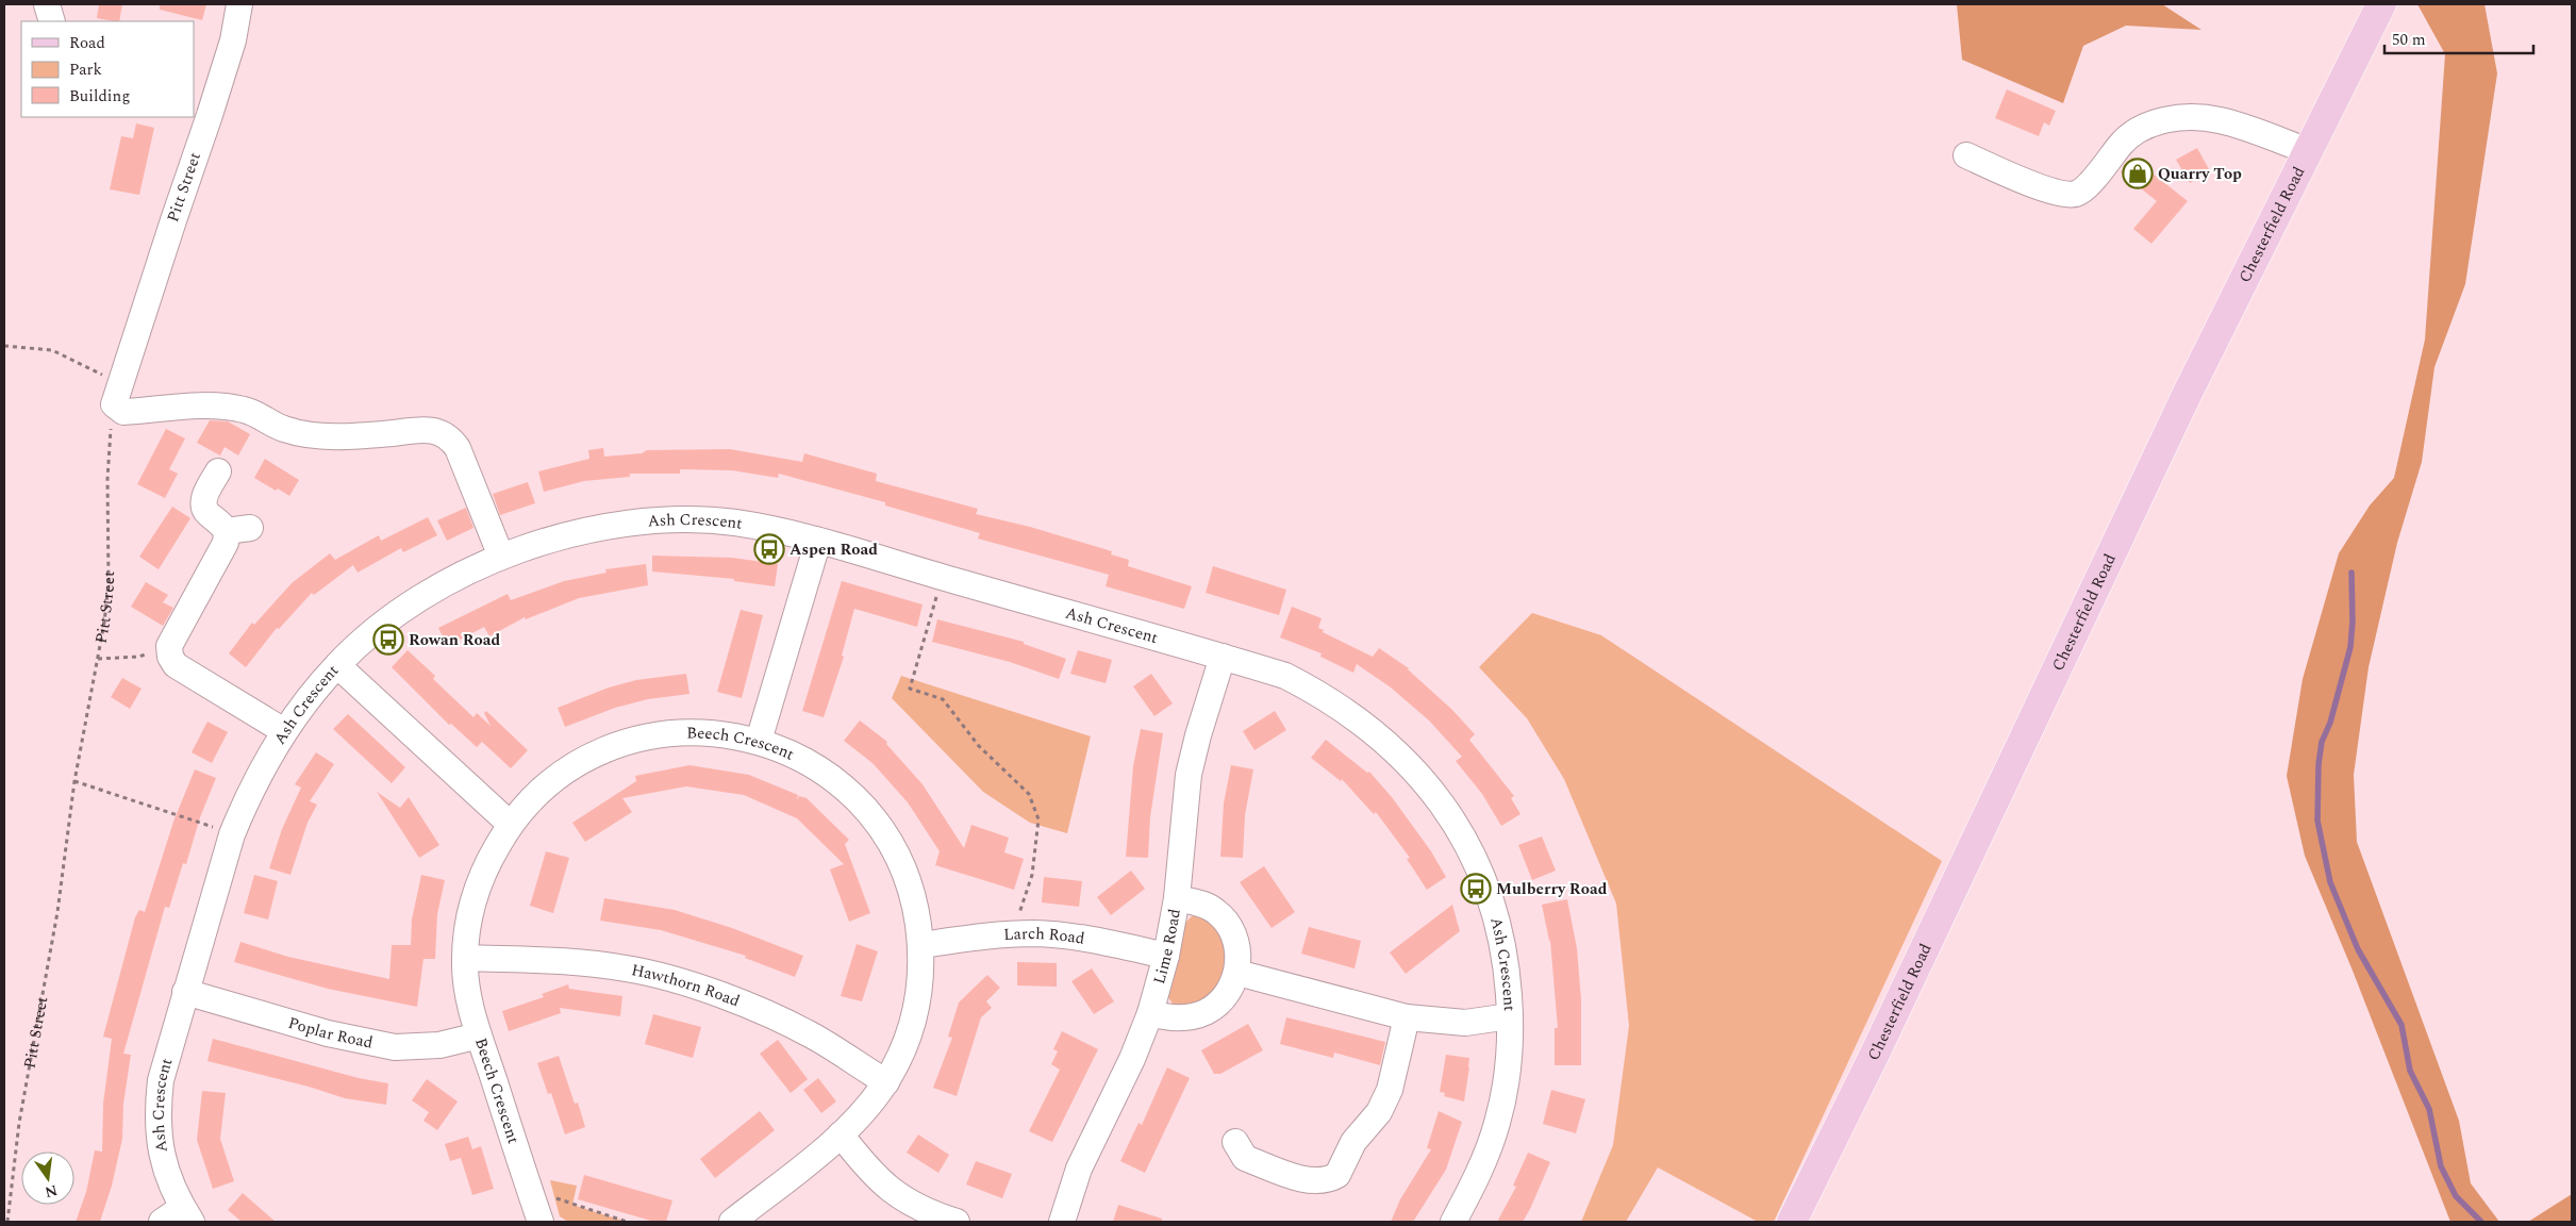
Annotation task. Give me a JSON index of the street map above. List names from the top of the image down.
{
  "streets": {
    "main road": ["Chesterfield Road"],
    "street": [
      "Pitt Street",
      "Ash Crescent",
      "Beech Crescent",
      "Larch Road",
      "Lime Road",
      "Hawthorn Road",
      "Poplar Road"
    ]
  },
  "crossings": [
    ["Ash Crescent", "Lime Road"],
    ["Ash Crescent", "Poplar Road"],
    ["Beech Crescent", "Larch Road"],
    ["Beech Crescent", "Hawthorn Road"],
    ["Beech Crescent", "Poplar Road"],
    ["Larch Road", "Lime Road"]
  ],
  "places": {
    "shop": ["Quarry Top"],
    "bus stop": ["Aspen Road", "Rowan Road", "Mulberry Road"]
  },
  "legend": ["Road", "Park", "Building"],
  "scale_bar": "50 m",
  "north": "bottom"
}
